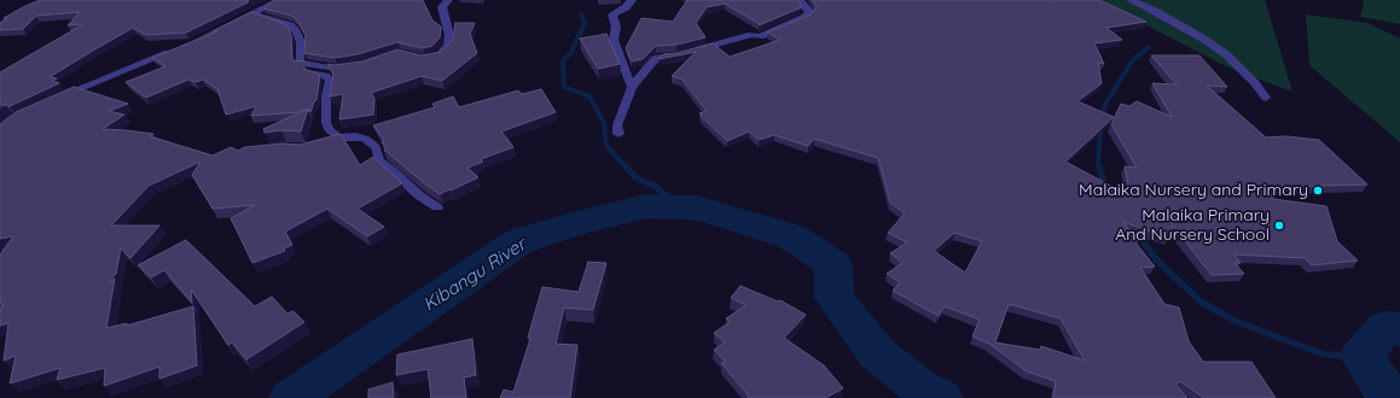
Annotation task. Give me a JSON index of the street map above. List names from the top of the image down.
{
  "water": ["Kibangu River"],
  "places": ["Malaika Nursery and Primary", "Malaika Primary And Nursery School"]
}
